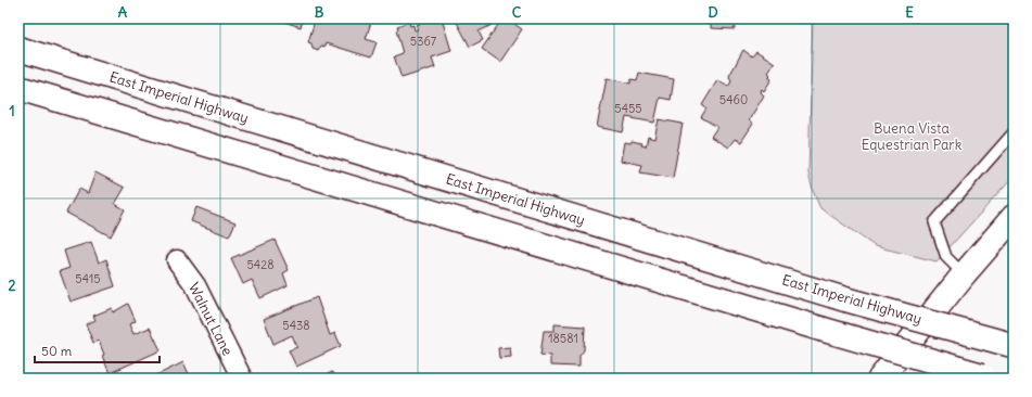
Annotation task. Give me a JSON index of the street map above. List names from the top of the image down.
{
  "streets": {
    "main road": ["East Imperial Highway"],
    "street": ["Walnut Lane"]
  },
  "parks": ["Buena Vista Equestrian Park"],
  "house_numbers": [
    "5367",
    "5460",
    "5455",
    "5428",
    "5415",
    "5438",
    "18581"
  ],
  "scale_bar": "50 m",
  "grid": {
    "columns": [
      "A",
      "B",
      "C",
      "D",
      "E"
    ],
    "rows": ["1", "2"]
  }
}
